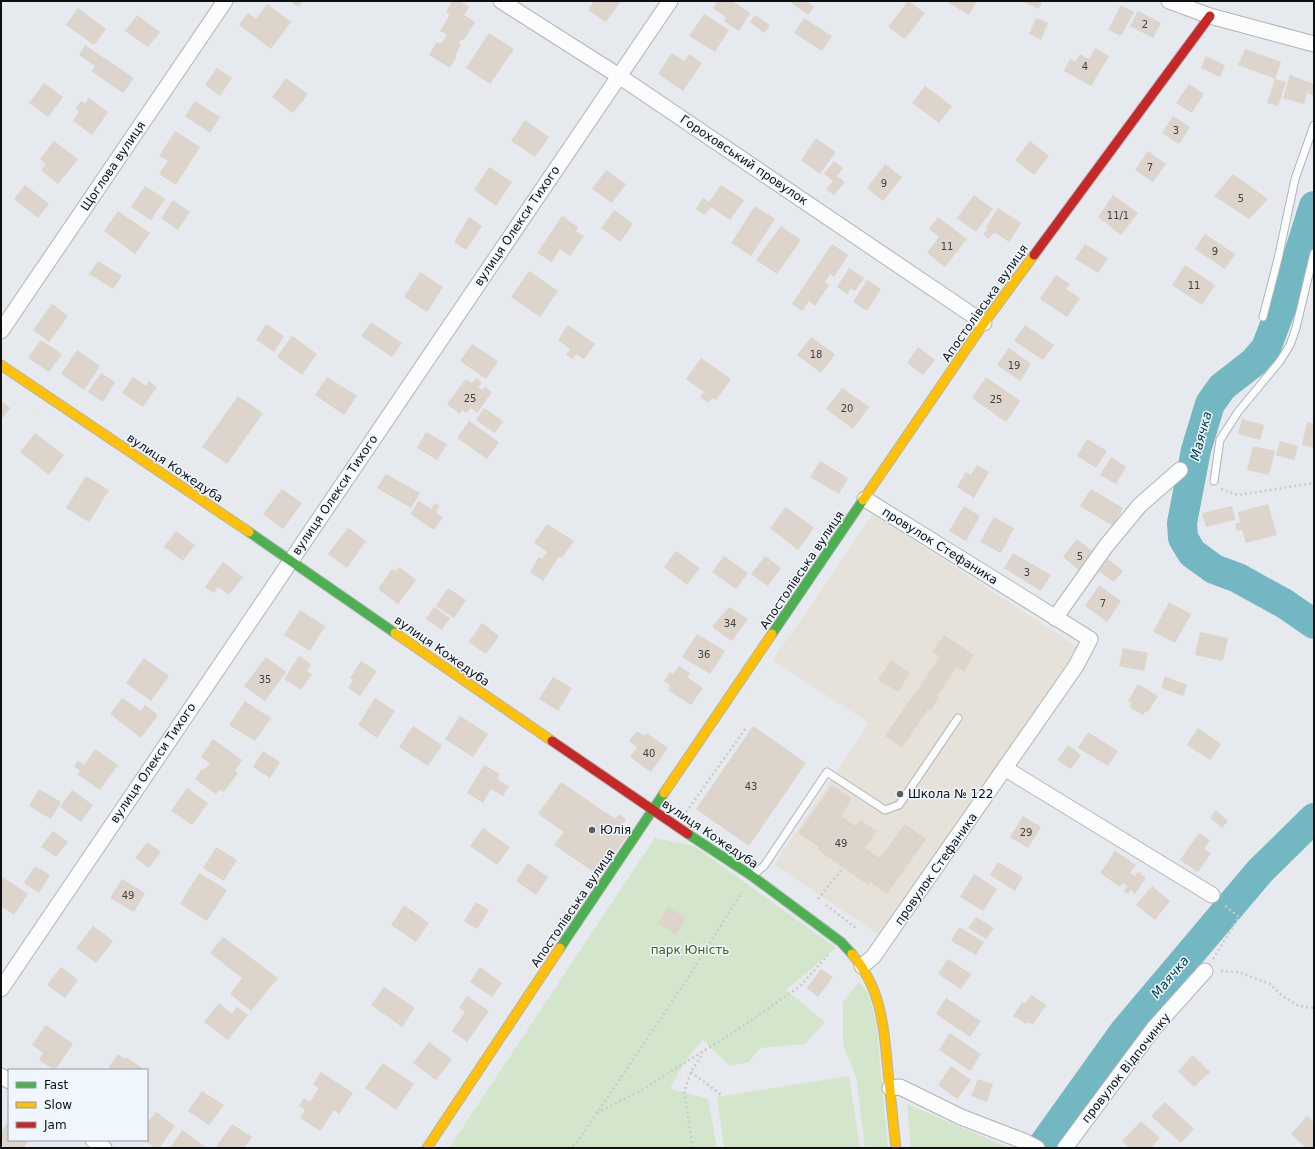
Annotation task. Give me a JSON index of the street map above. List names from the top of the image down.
{
  "streets": {
    "street": [
      "Гороховський провулок",
      "Щоглова вулиця",
      "вулиця Олекси Тихого",
      "Апостолівська вулиця",
      "вулиця Кожедуба",
      "провулок Стефаника",
      "провулок Відпочинку"
    ]
  },
  "crossings": [
    ["Гороховський провулок", "вулиця Олекси Тихого"],
    ["Гороховський провулок", "Апостолівська вулиця"],
    ["вулиця Олекси Тихого", "вулиця Кожедуба"],
    ["Апостолівська вулиця", "вулиця Кожедуба"],
    ["Апостолівська вулиця", "провулок Стефаника"],
    ["вулиця Кожедуба", "провулок Стефаника"]
  ],
  "water": ["Маячка"],
  "parks": ["парк Юність"],
  "places": ["Школа № 122", "Юлія"],
  "house_numbers": [
    "2",
    "4",
    "3",
    "7",
    "9",
    "5",
    "11/1",
    "11",
    "9",
    "11",
    "18",
    "19",
    "25",
    "25",
    "20",
    "5",
    "3",
    "7",
    "34",
    "36",
    "35",
    "40",
    "43",
    "29",
    "49",
    "49"
  ],
  "legend": ["Fast", "Slow", "Jam"]
}
